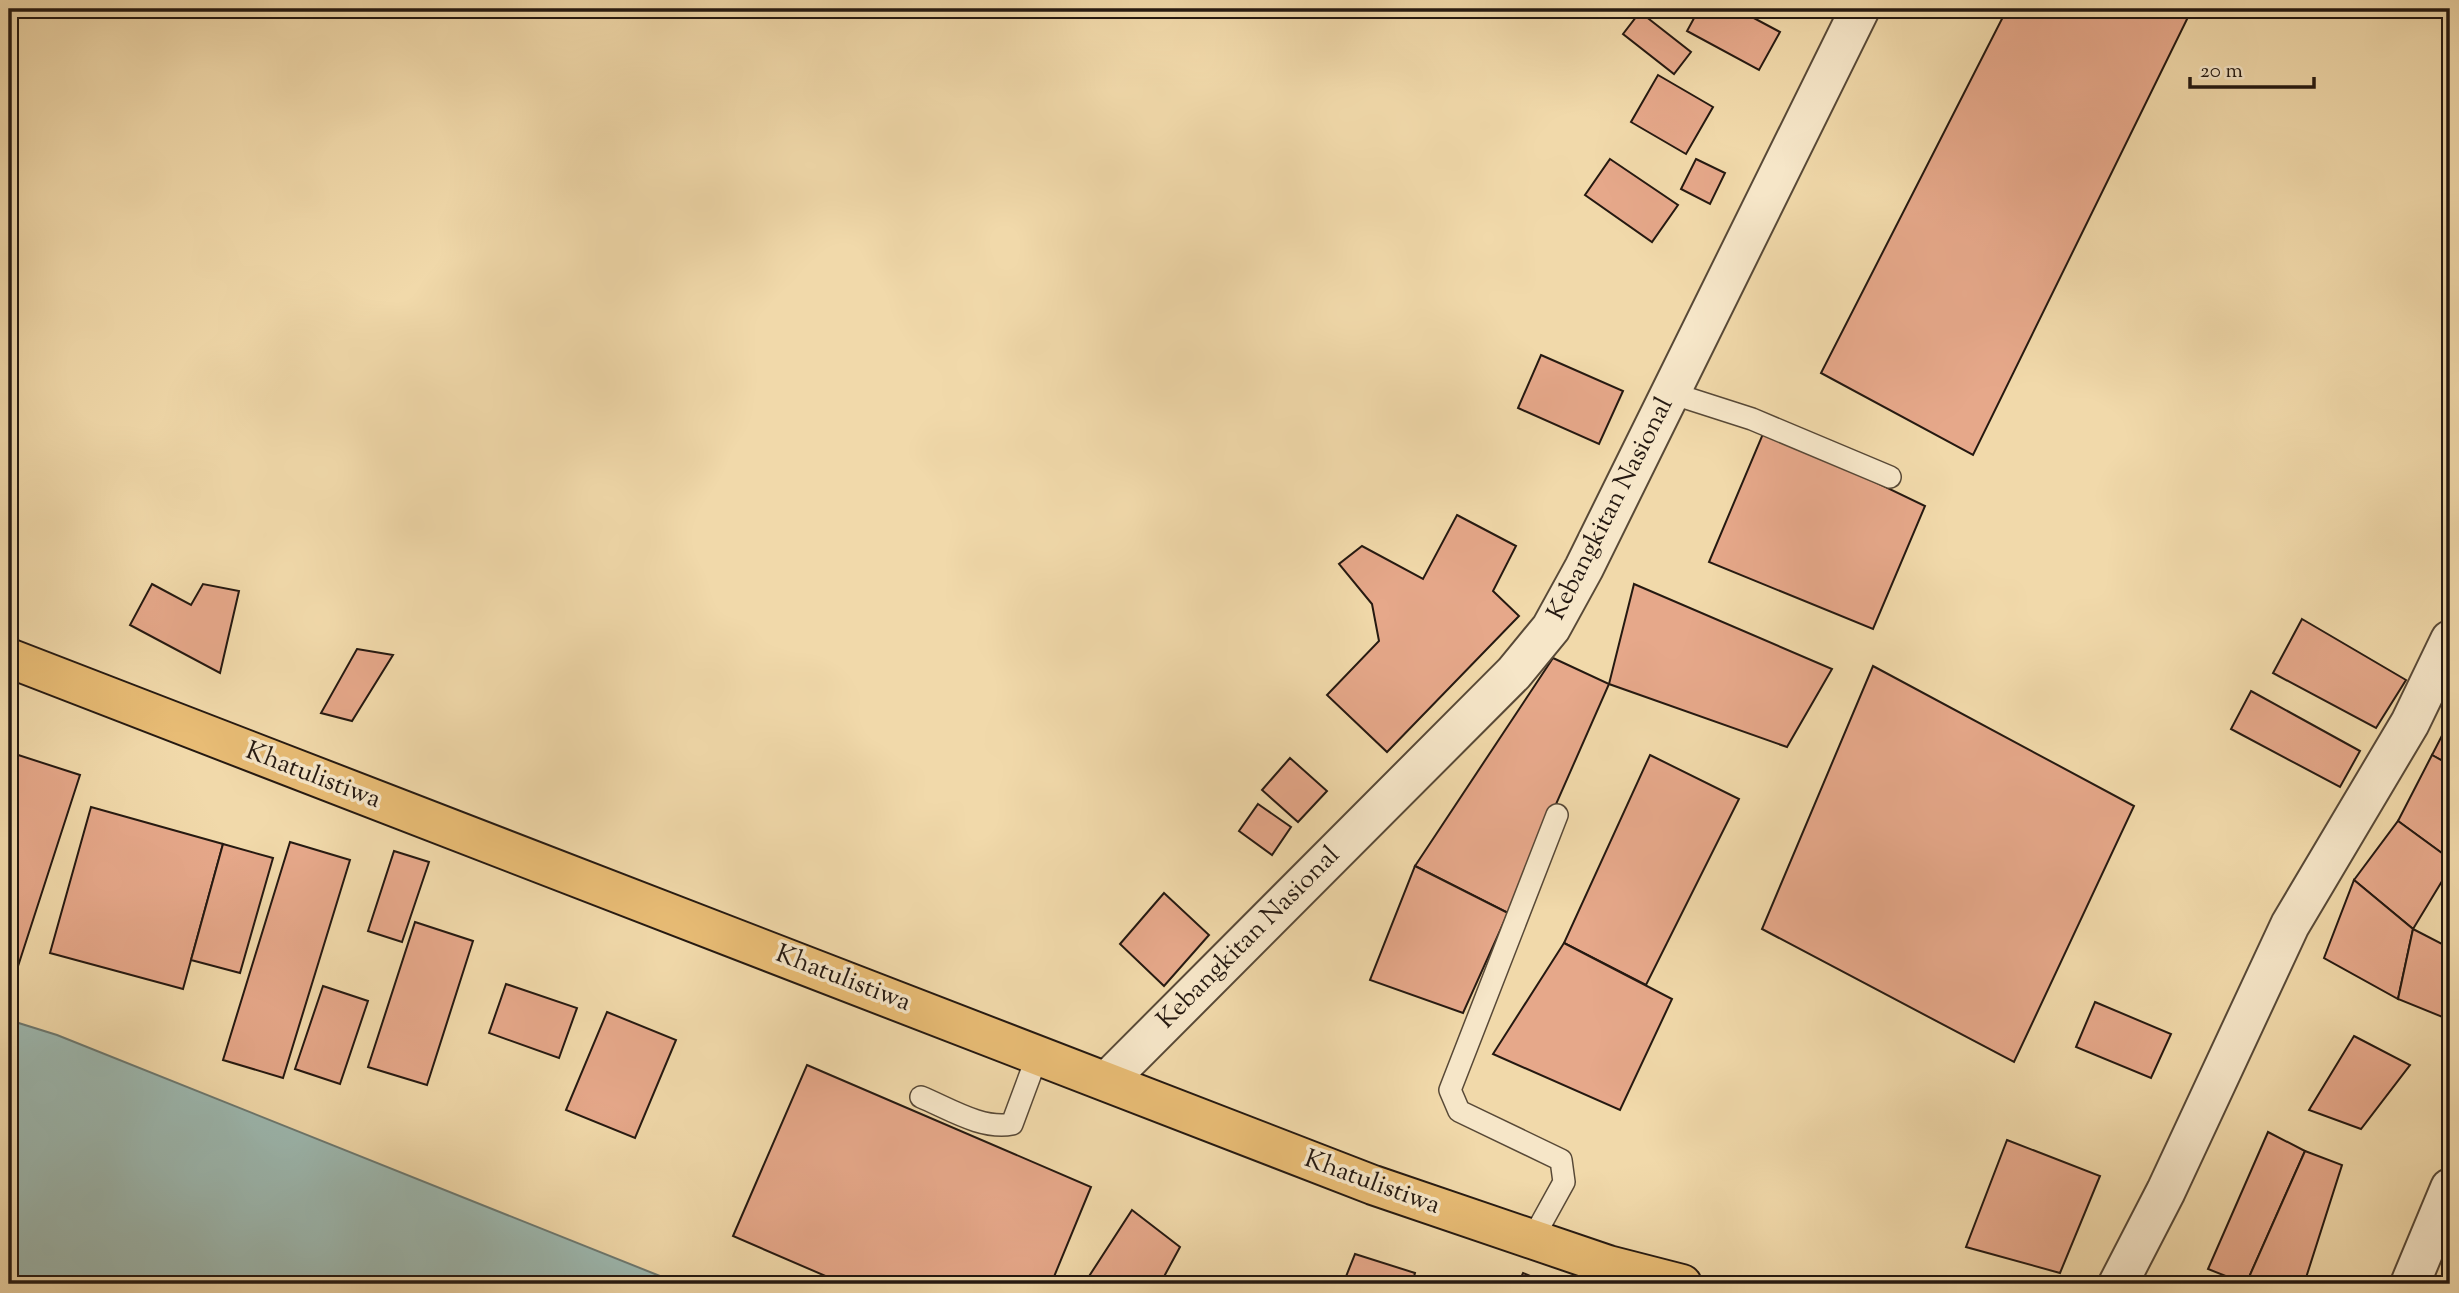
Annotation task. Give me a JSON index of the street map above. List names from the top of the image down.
{
  "streets": {
    "highway": ["Khatulistiwa"],
    "street": ["Kebangkitan Nasional"]
  },
  "crossings": [
    ["Kebangkitan Nasional", "Khatulistiwa"]
  ],
  "scale_bar": "20 m"
}
